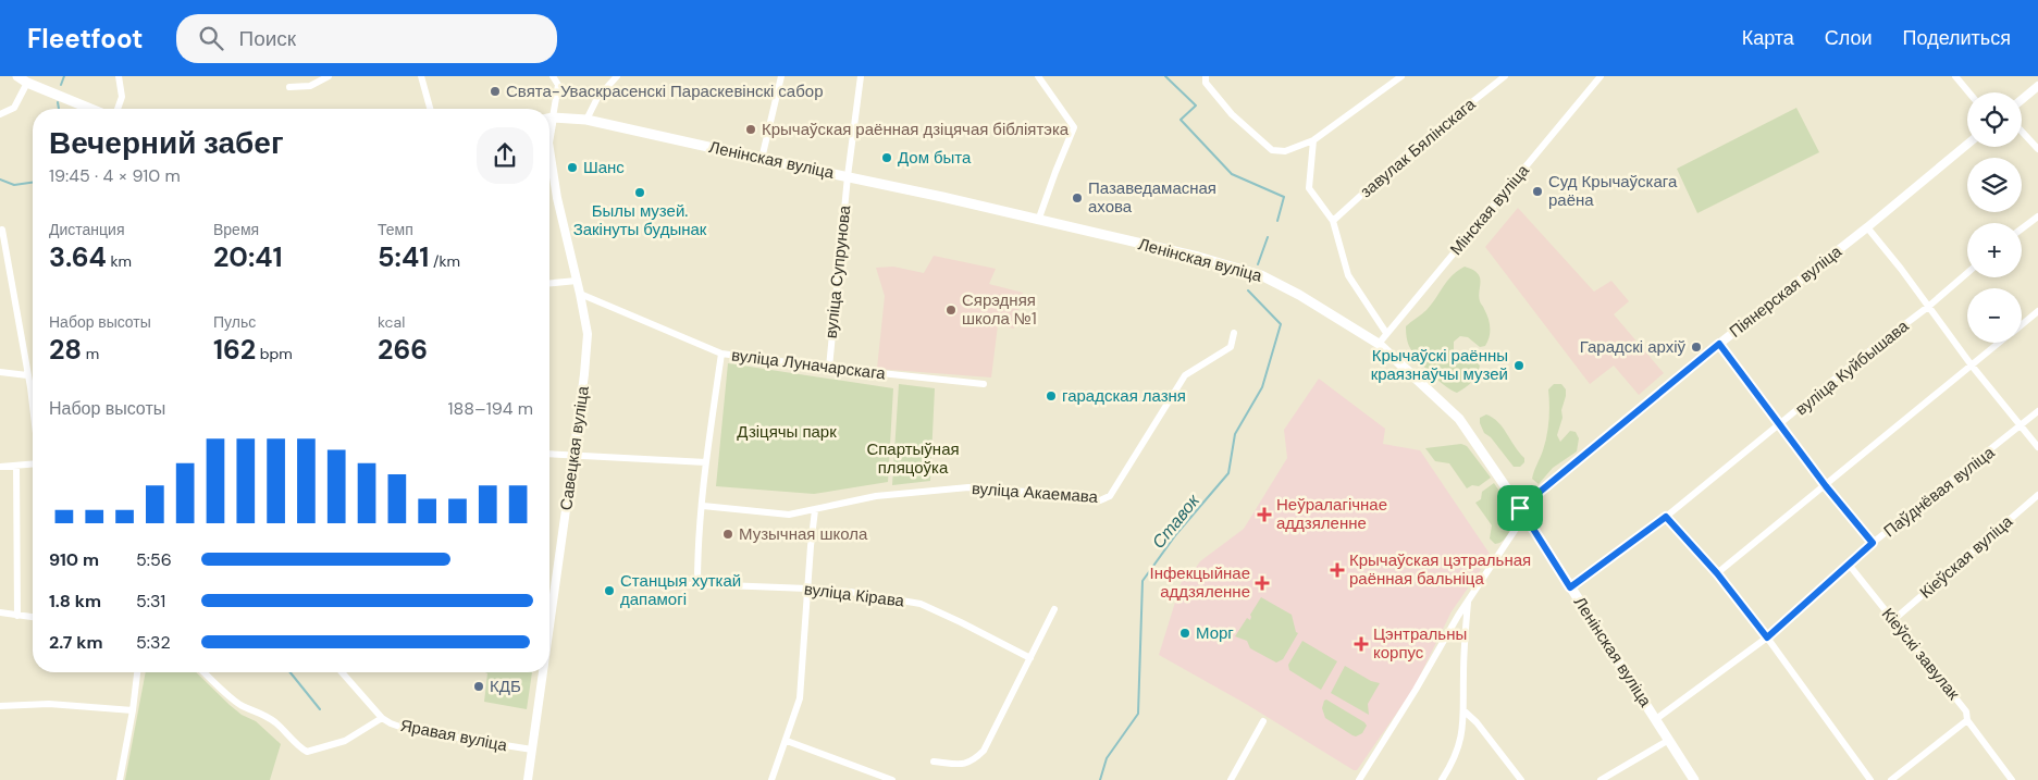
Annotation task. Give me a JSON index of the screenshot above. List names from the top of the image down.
{
  "streets": {
    "main road": ["Ленінская вуліца"],
    "street": [
      "завулак Бялінскага",
      "Мінская вуліца",
      "вуліца Супрунова",
      "Піянерская вуліца",
      "вуліца Луначарскага",
      "вуліца Куйбышава",
      "Савецкая вуліца",
      "Паўднёвая вуліца",
      "вуліца Акаемава",
      "Кіеўская вуліца",
      "вуліца Кірава",
      "Кіеўскі завулак",
      "Яравая вуліца"
    ]
  },
  "crossings": [
    ["Ленінская вуліца", "Мінская вуліца"],
    ["Ленінская вуліца", "вуліца Супрунова"],
    ["Ленінская вуліца", "Піянерская вуліца"],
    ["Ленінская вуліца", "вуліца Куйбышава"],
    ["Ленінская вуліца", "Паўднёвая вуліца"],
    ["вуліца Супрунова", "вуліца Луначарскага"],
    ["вуліца Луначарскага", "Савецкая вуліца"],
    ["Савецкая вуліца", "Яравая вуліца"],
    ["Паўднёвая вуліца", "Кіеўскі завулак"],
    ["Кіеўская вуліца", "Кіеўскі завулак"]
  ],
  "water": ["Ставок"],
  "parks": ["Дзіцячы парк", "Спартыўная пляцоўка"],
  "places": {
    "other": [
      "Свята-Уваскрасенскі Параскевінскі сабор",
      "Крычаўская раённая дзіцячая бібліятэка",
      "Дом быта",
      "Шанс",
      "Суд Крычаўскага раёна",
      "Былы музей. Закінуты будынак",
      "Пазаведамасная ахова",
      "Сярэдняя школа №1",
      "Гарадскі архіў",
      "Крычаўскі раённы краязнаўчы музей",
      "гарадская лазня",
      "Музычная школа",
      "Станцыя хуткай дапамогі",
      "Морг",
      "КДБ"
    ],
    "health": [
      "Неўралагічнае аддзяленне",
      "Крычаўская цэтральная раённая бальніца",
      "Інфекцыйнае аддзяленне",
      "Цэнтральны корпус"
    ]
  },
  "page": {
    "header": "Fleetfoot",
    "search": "Поиск",
    "nav": ["Карта", "Слои", "Поделиться"],
    "map_buttons": ["+", "−"],
    "heading": ["Вечерний забег", "19:45 · 4 × 910 m"],
    "stats": [
      ["Дистанция", "3.64 km"],
      ["Время", "20:41"],
      ["Темп", "5:41 /km"],
      ["Набор высоты", "28 m"],
      ["Пульс", "162 bpm"],
      ["kcal", "266"]
    ],
    "chart": ["Набор высоты", "188–194 m"],
    "list": [
      {
        "name": "910 m",
        "note": "5:56"
      },
      {
        "name": "1.8 km",
        "note": "5:31"
      },
      {
        "name": "2.7 km",
        "note": "5:32"
      }
    ]
  }
}
